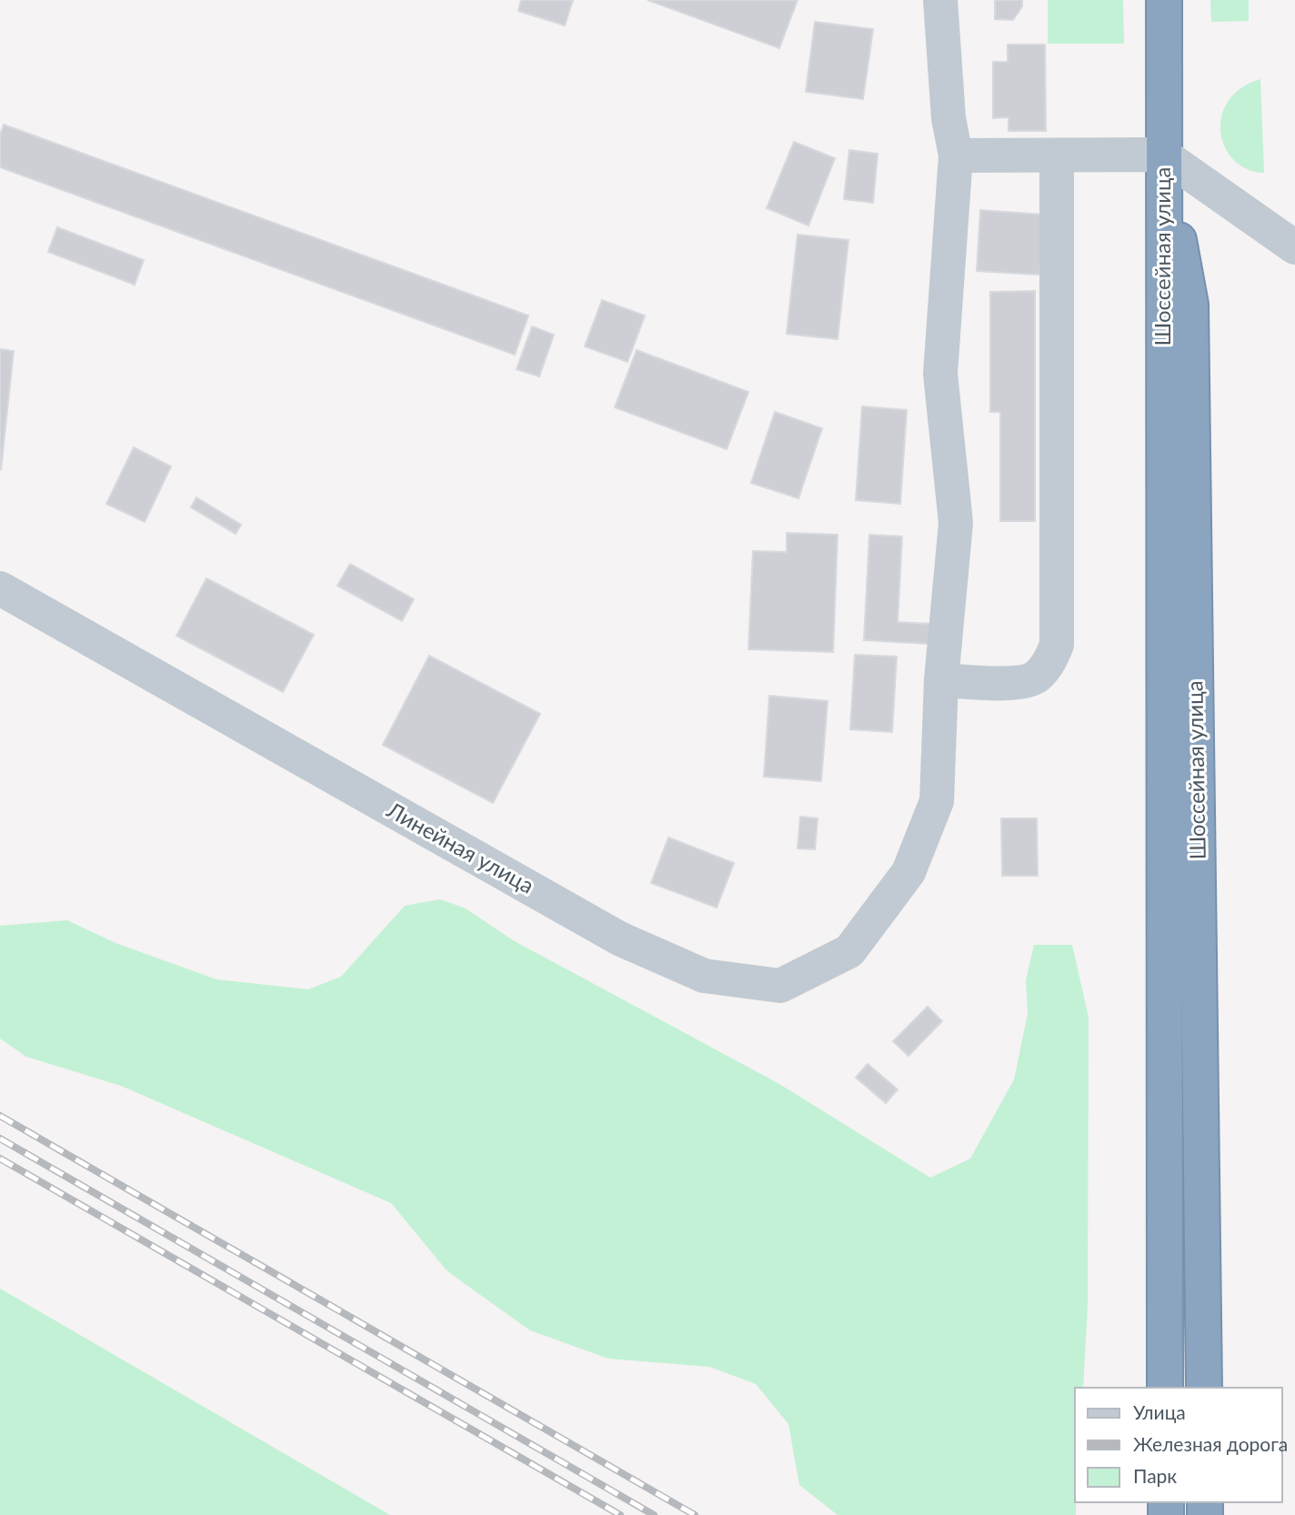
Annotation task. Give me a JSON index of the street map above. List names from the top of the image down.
{
  "streets": {
    "highway": ["Шоссейная улица"],
    "street": ["Линейная улица"]
  },
  "legend": ["Улица", "Железная дорога", "Парк"]
}
